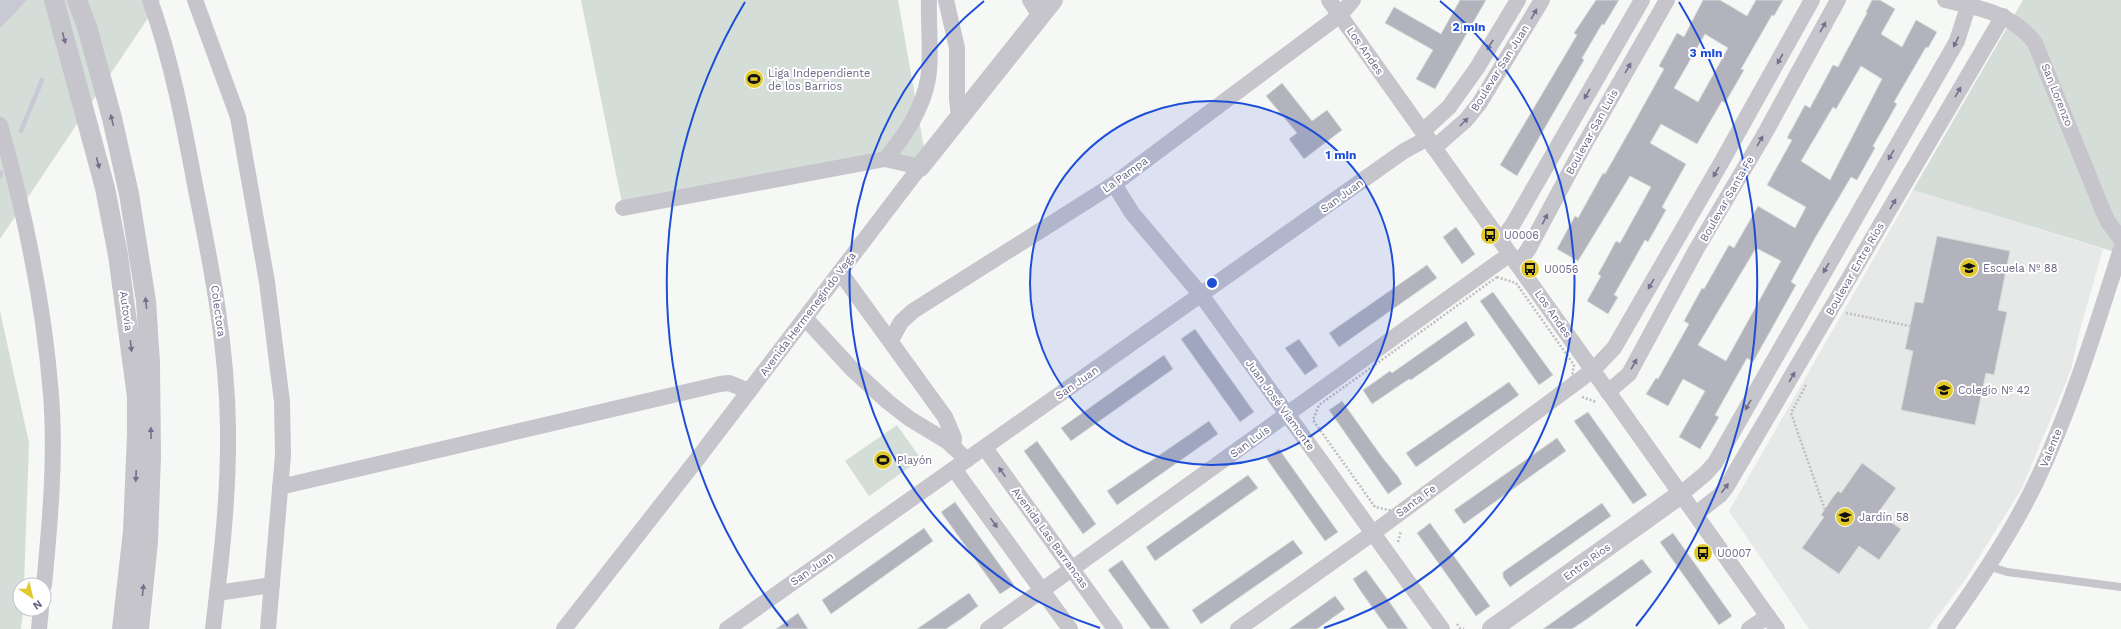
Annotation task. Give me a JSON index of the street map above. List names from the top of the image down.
{
  "streets": {
    "street": [
      "Los Andes",
      "Boulevar San Juan",
      "San Lorenzo",
      "Boulevar San Luis",
      "La Pampa",
      "San Juan",
      "Boulevar Santa Fe",
      "Boulevar Entre Ríos",
      "Autovía",
      "Colectora",
      "Avenida Hermenegindo Vega",
      "Juan José Viamonte",
      "San Luis",
      "Valente",
      "Santa Fe",
      "Avenida Las Barrancas",
      "Entre Ríos"
    ]
  },
  "crossings": [
    ["Los Andes", "Boulevar San Juan"],
    ["Los Andes", "Boulevar San Luis"],
    ["Los Andes", "La Pampa"],
    ["Los Andes", "San Juan"],
    ["Los Andes", "Boulevar Santa Fe"],
    ["Los Andes", "Boulevar Entre Ríos"],
    ["Los Andes", "San Luis"],
    ["Los Andes", "Santa Fe"],
    ["Los Andes", "Entre Ríos"],
    ["Boulevar San Juan", "San Juan"],
    ["San Lorenzo", "Boulevar Entre Ríos"],
    ["Boulevar San Luis", "San Luis"],
    ["La Pampa", "Juan José Viamonte"],
    ["San Juan", "Juan José Viamonte"],
    ["San Juan", "Avenida Las Barrancas"],
    ["Boulevar Santa Fe", "Santa Fe"],
    ["Juan José Viamonte", "San Luis"],
    ["Juan José Viamonte", "Santa Fe"],
    ["San Luis", "Avenida Las Barrancas"]
  ],
  "places": {
    "sports": ["Liga Independiente de los Barrios", "Playón"],
    "bus stop": ["U0006", "U0056", "U0007"],
    "school or university": ["Escuela Nº 88", "Colegio Nº 42", "Jardín 58"]
  },
  "north": "bottom right",
  "rings": ["2 min", "3 min", "1 min"]
}
